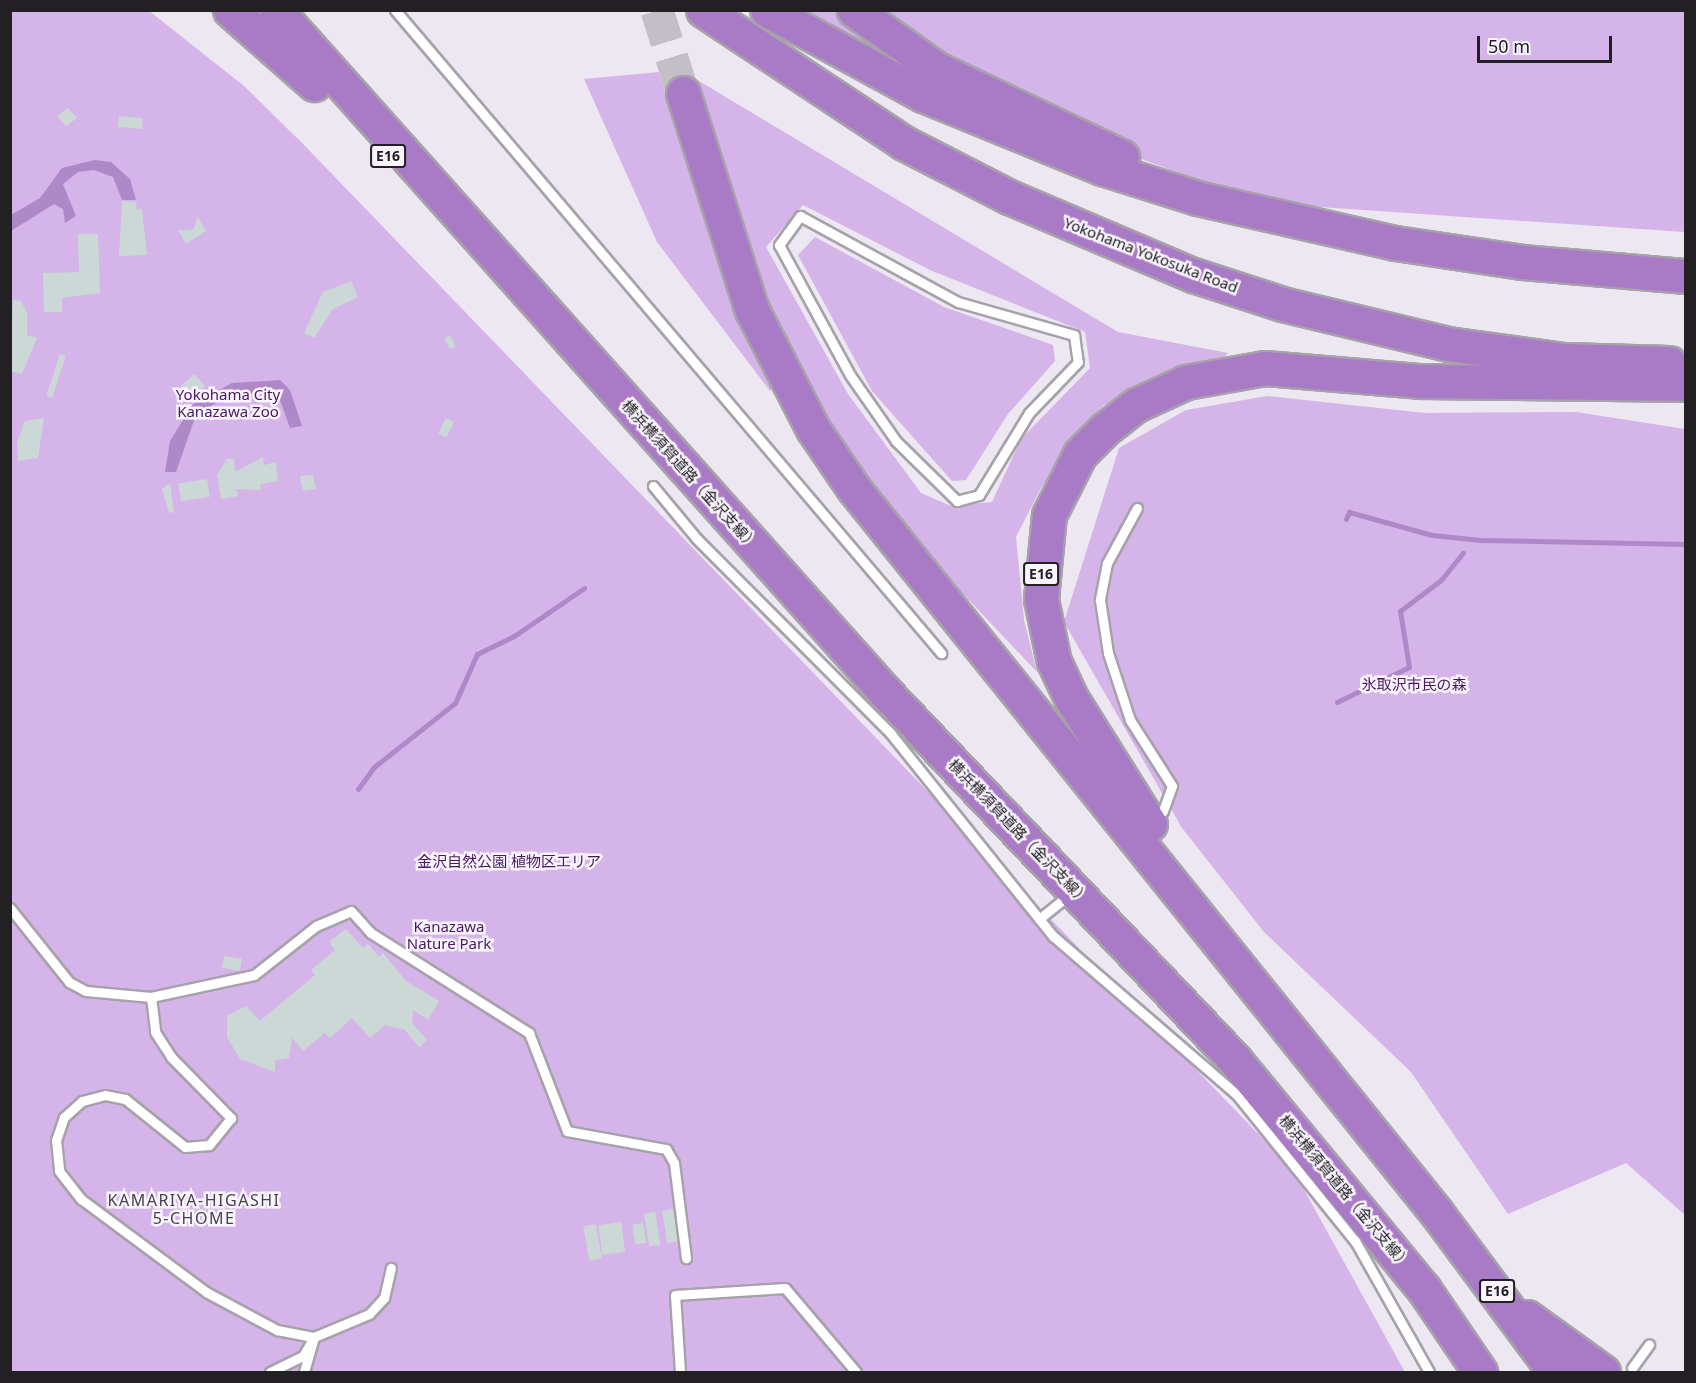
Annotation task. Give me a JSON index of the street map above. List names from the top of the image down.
{
  "streets": {
    "highway": ["E16", "Yokohama Yokosuka Road", "横浜横須賀道路（金沢支線）"]
  },
  "crossings": [
    ["E16", "横浜横須賀道路（金沢支線）"]
  ],
  "districts": ["KAMARIYA-HIGASHI 5-CHOME"],
  "parks": [
    "Yokohama City Kanazawa Zoo",
    "氷取沢市民の森",
    "金沢自然公園 植物区エリア",
    "Kanazawa Nature Park"
  ],
  "scale_bar": "50 m"
}
